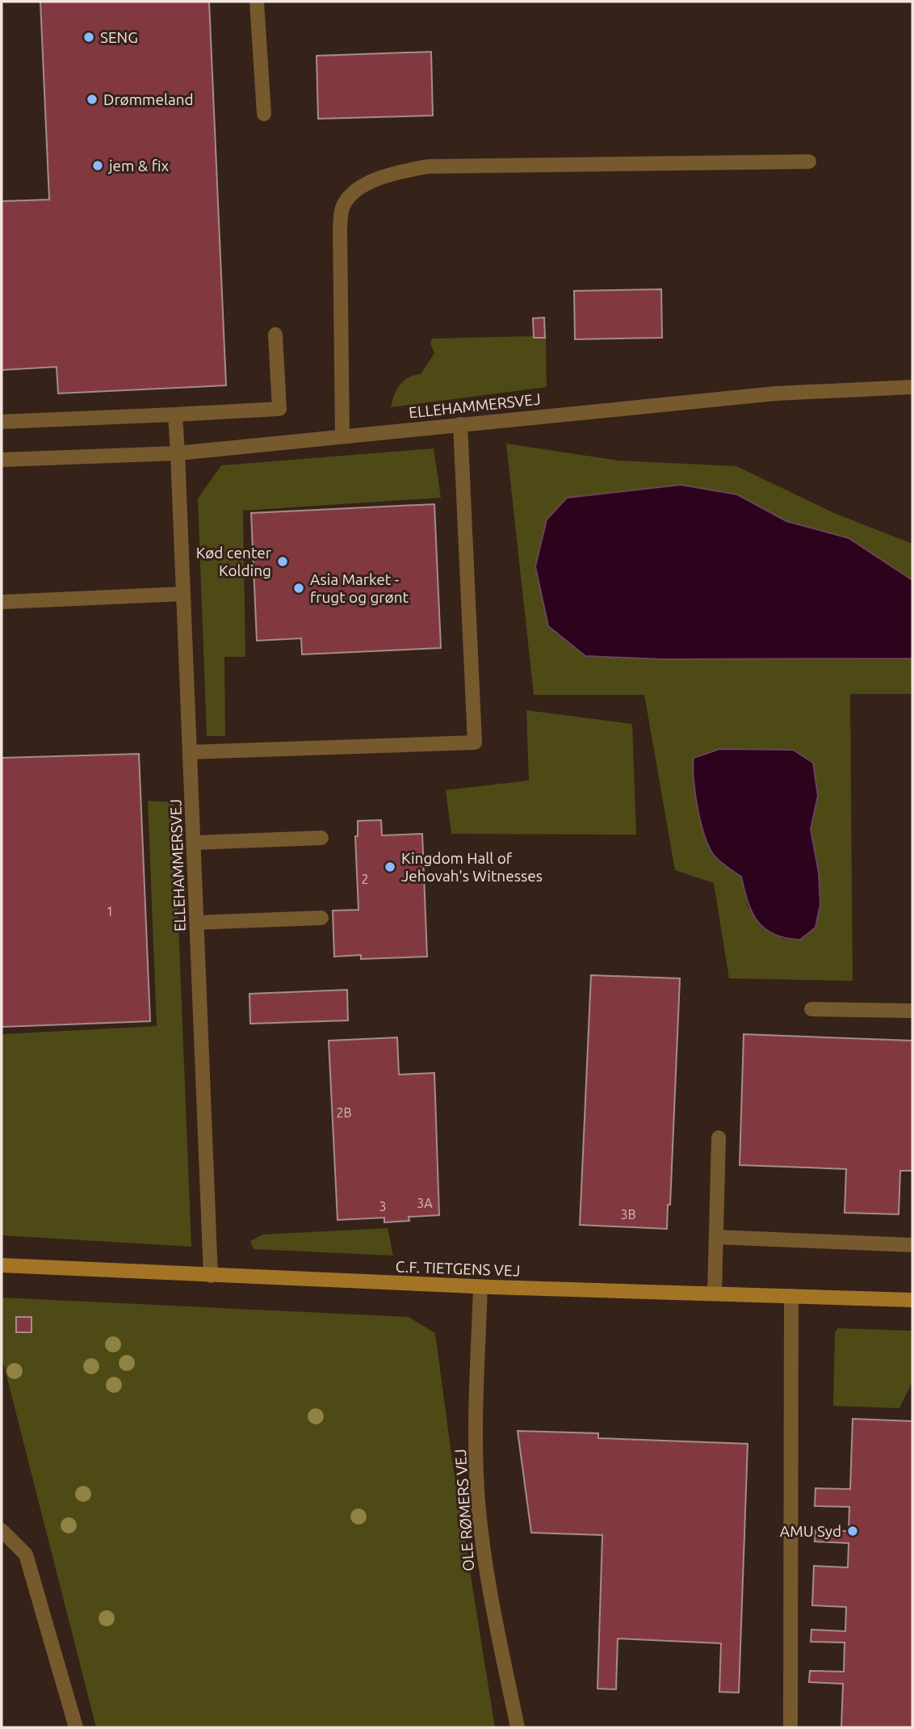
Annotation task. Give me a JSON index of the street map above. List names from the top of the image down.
{
  "streets": {
    "street": ["ELLEHAMMERSVEJ", "C.F. TIETGENS VEJ", "OLE RØMERS VEJ"]
  },
  "crossings": [
    ["ELLEHAMMERSVEJ", "C.F. TIETGENS VEJ"],
    ["C.F. TIETGENS VEJ", "OLE RØMERS VEJ"]
  ],
  "places": [
    "SENG",
    "Drømmeland",
    "jem & fix",
    "Kød center Kolding",
    "Asia Market - frugt og grønt",
    "Kingdom Hall of Jehovah's Witnesses",
    "AMU Syd"
  ],
  "house_numbers": [
    "2",
    "1",
    "2B",
    "3A",
    "3",
    "3B"
  ]
}
